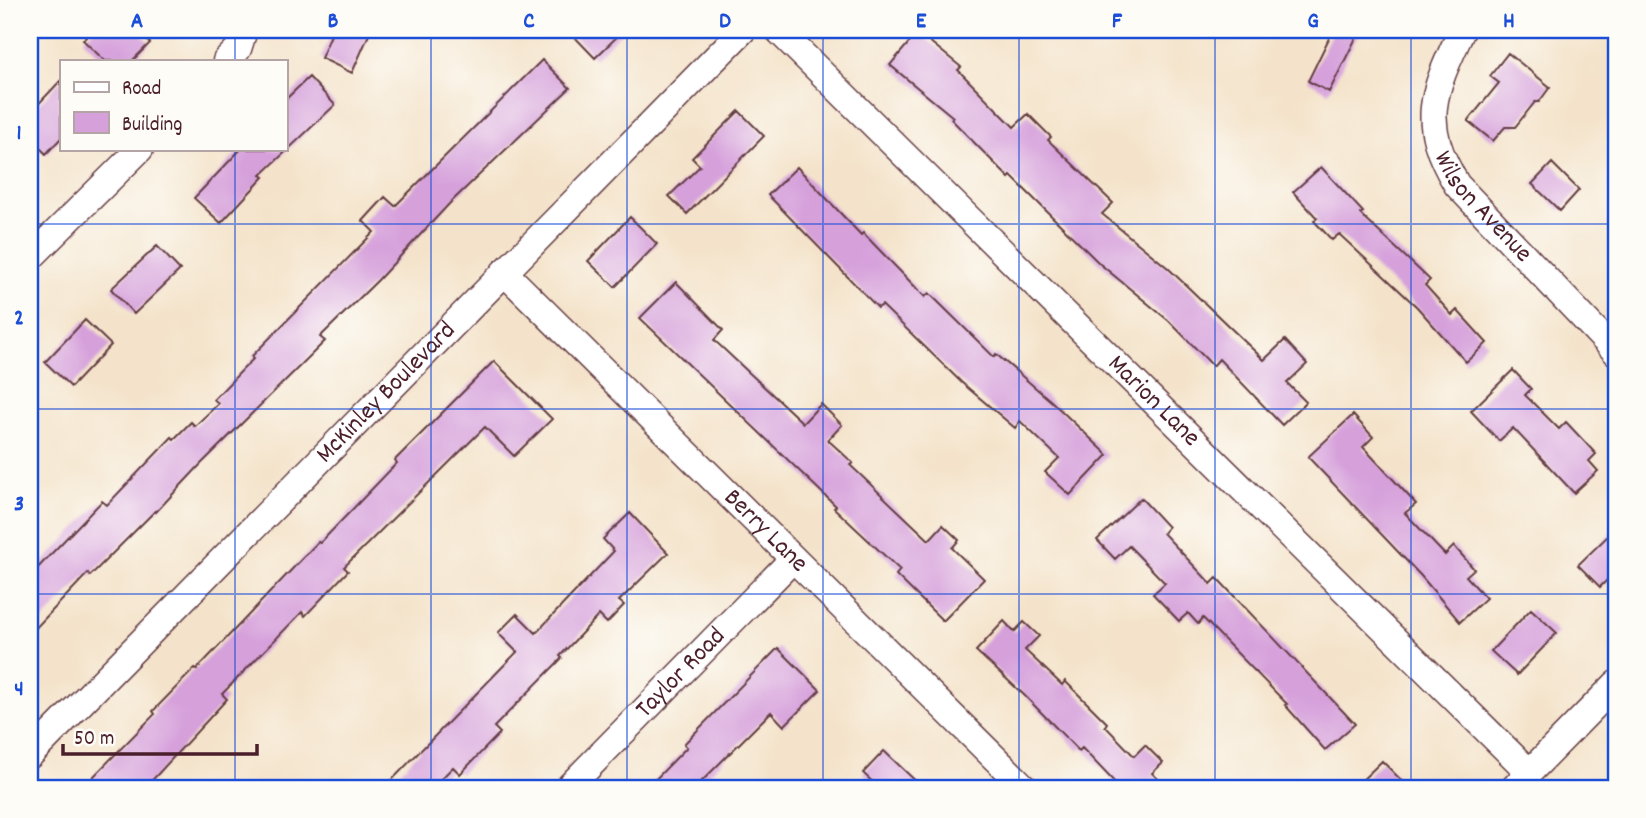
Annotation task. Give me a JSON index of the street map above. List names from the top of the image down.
{
  "streets": {
    "street": [
      "Wilson Avenue",
      "McKinley Boulevard",
      "Marion Lane",
      "Berry Lane",
      "Taylor Road"
    ]
  },
  "crossings": [
    ["McKinley Boulevard", "Berry Lane"],
    ["Berry Lane", "Taylor Road"]
  ],
  "legend": ["Road", "Building"],
  "scale_bar": "50 m",
  "grid": {
    "columns": [
      "A",
      "B",
      "C",
      "D",
      "E",
      "F",
      "G",
      "H"
    ],
    "rows": [
      "1",
      "2",
      "3",
      "4"
    ]
  }
}
